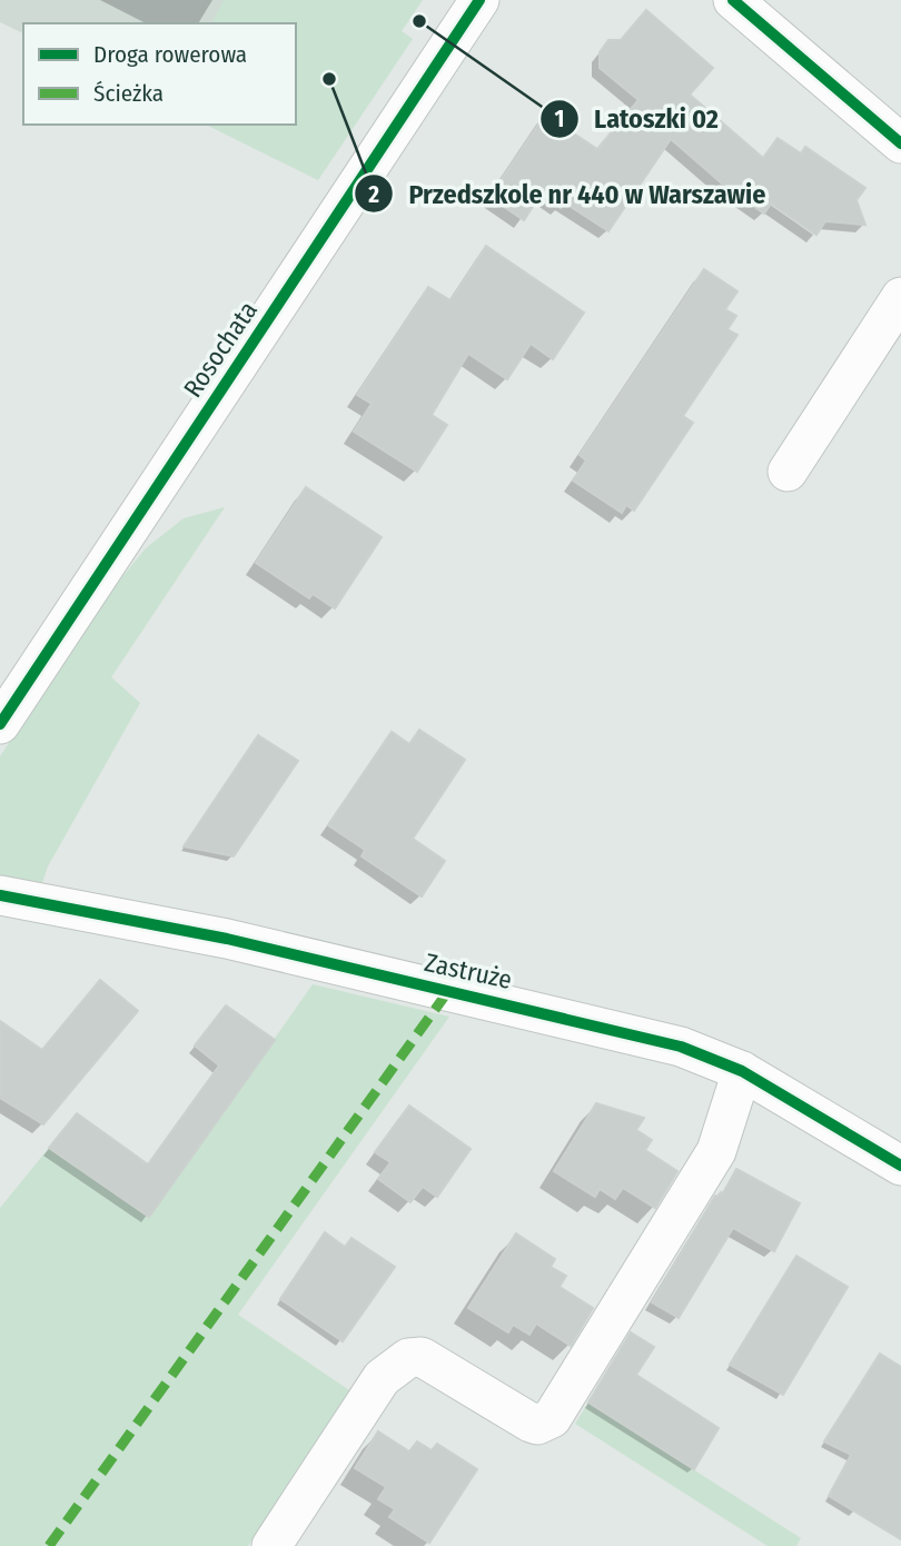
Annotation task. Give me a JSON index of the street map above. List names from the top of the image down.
{
  "streets": {
    "street": ["Rosochata", "Zastruże"]
  },
  "places": ["Latoszki 02", "Przedszkole nr 440 w Warszawie"],
  "legend": ["Droga rowerowa", "Ścieżka"]
}
